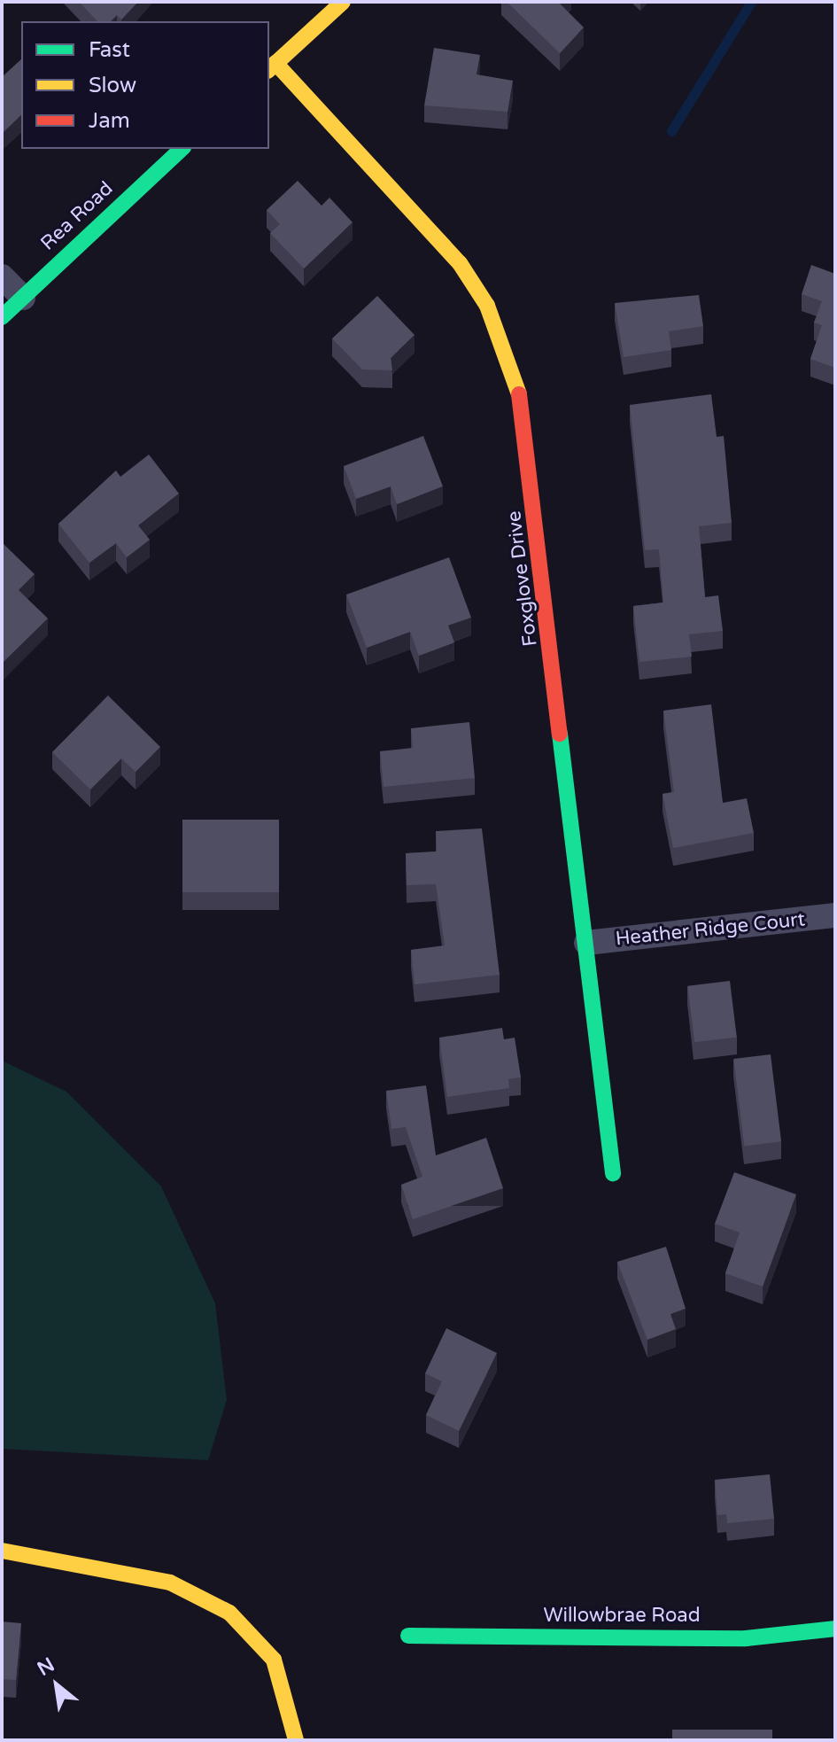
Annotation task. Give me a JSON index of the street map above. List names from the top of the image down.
{
  "streets": {
    "street": [
      "Rea Road",
      "Foxglove Drive",
      "Heather Ridge Court",
      "Willowbrae Road"
    ]
  },
  "crossings": [
    ["Foxglove Drive", "Heather Ridge Court"]
  ],
  "legend": ["Fast", "Slow", "Jam"],
  "north": "top left"
}
